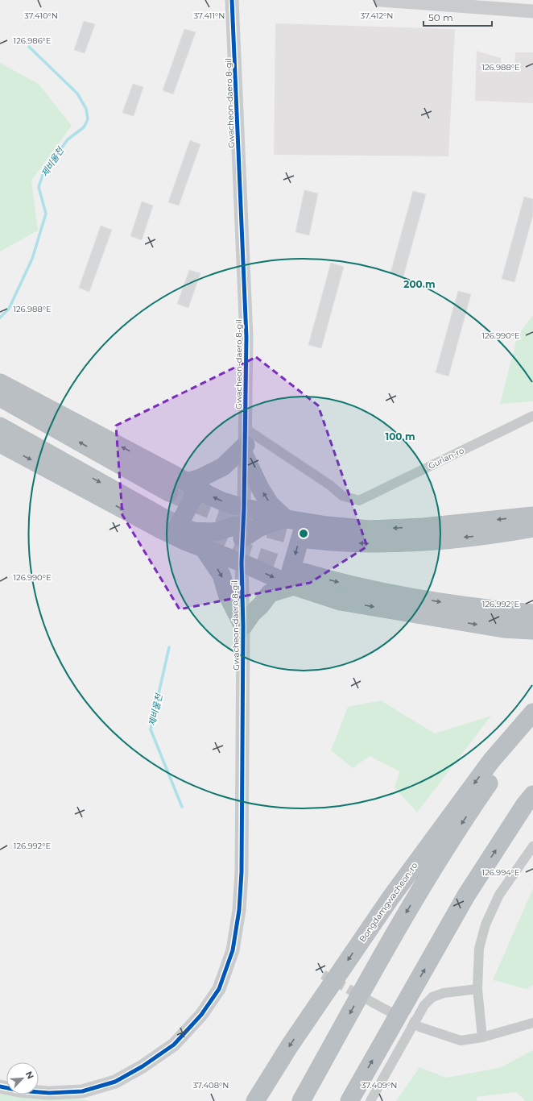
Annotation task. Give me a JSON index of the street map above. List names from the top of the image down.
{
  "streets": {
    "highway": ["Bongdamgwacheon-ro"],
    "street": ["Gwacheon-daero 8-gil", "Gurian-ro"]
  },
  "crossings": [
    ["Gwacheon-daero 8-gil", "Gurian-ro"]
  ],
  "water": ["제비울천"],
  "scale_bar": "50 m",
  "north": "top right",
  "coordinates": [
    "37.410°N",
    "37.411°N",
    "37.412°N",
    "126.986°E",
    "126.988°E",
    "126.990°E",
    "126.992°E",
    "126.994°E",
    "37.408°N",
    "37.409°N"
  ],
  "rings": ["200 m", "100 m"]
}
